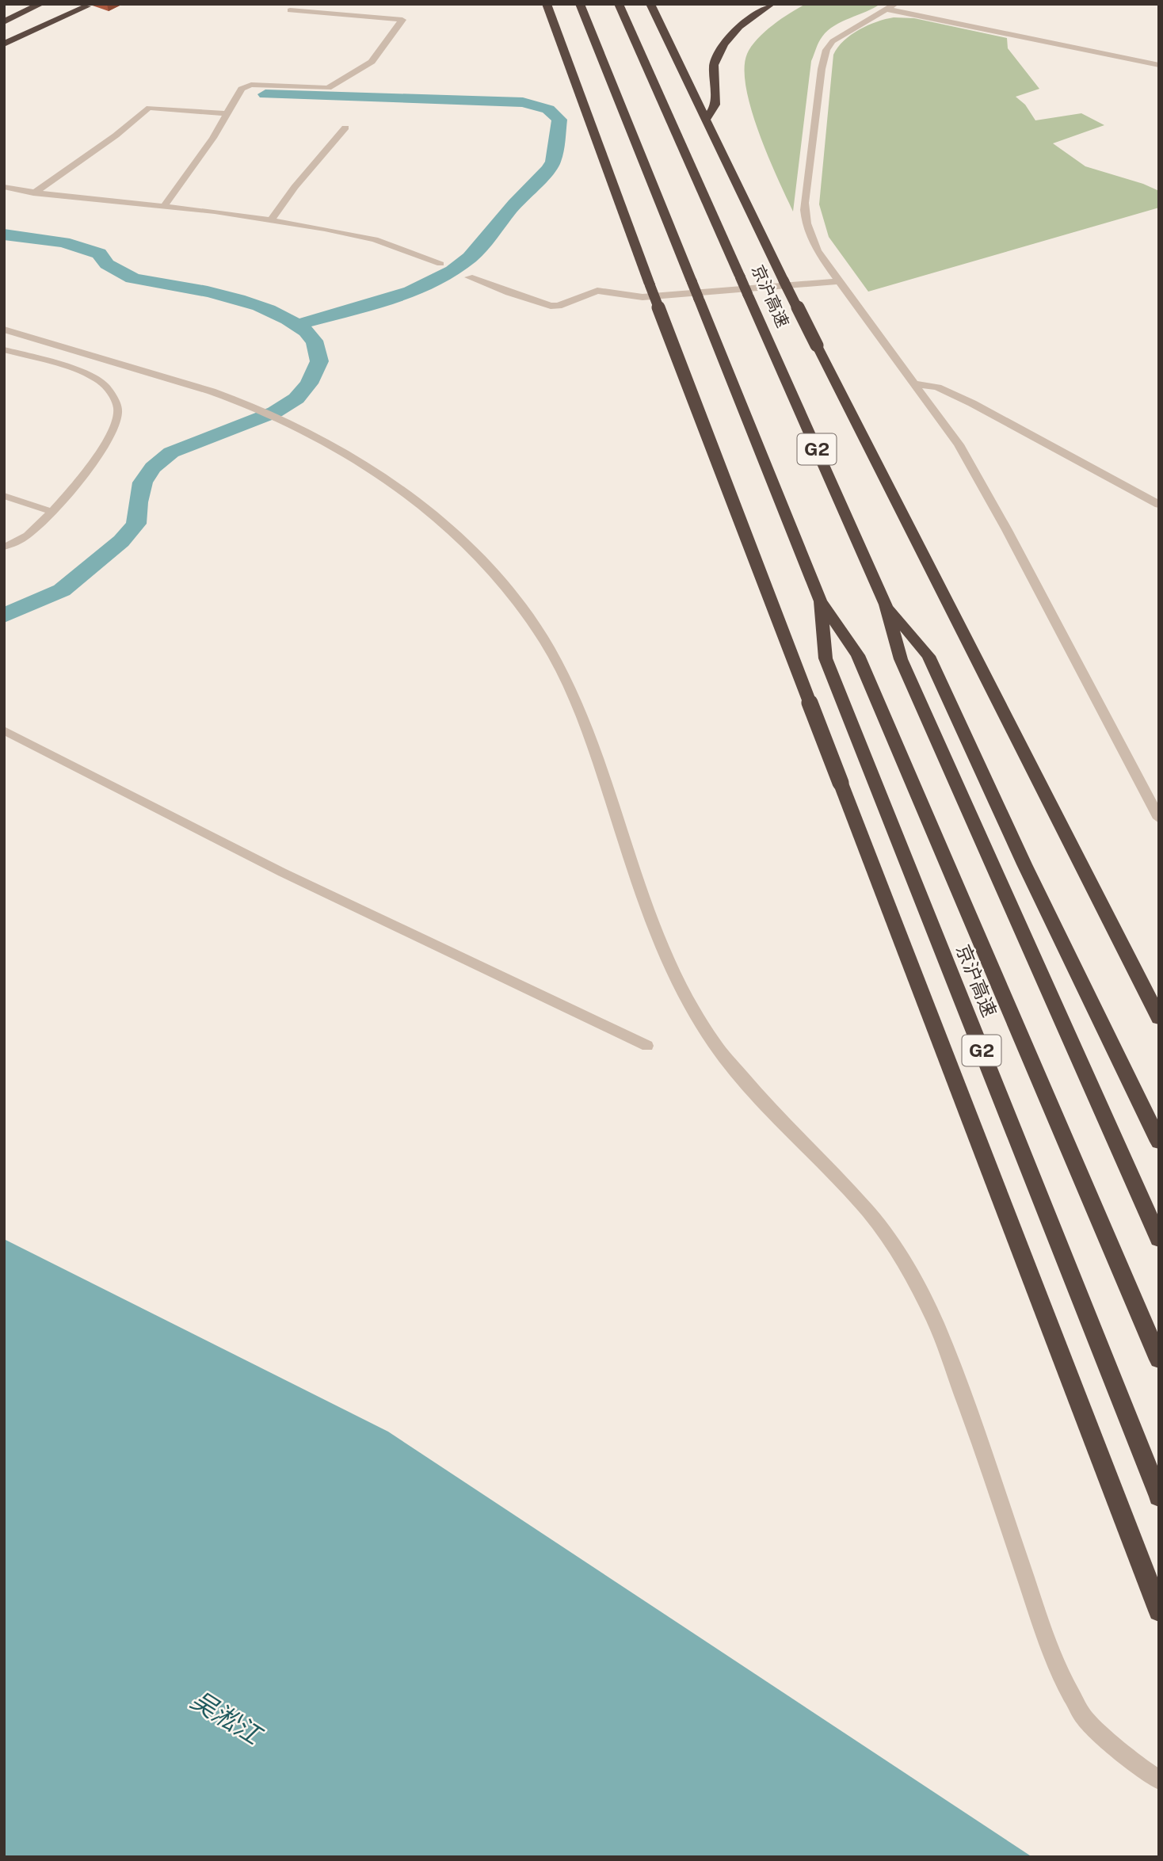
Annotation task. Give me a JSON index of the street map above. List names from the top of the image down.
{
  "streets": {
    "highway": ["京沪高速", "G2"]
  },
  "water": ["吴淞江"]
}
